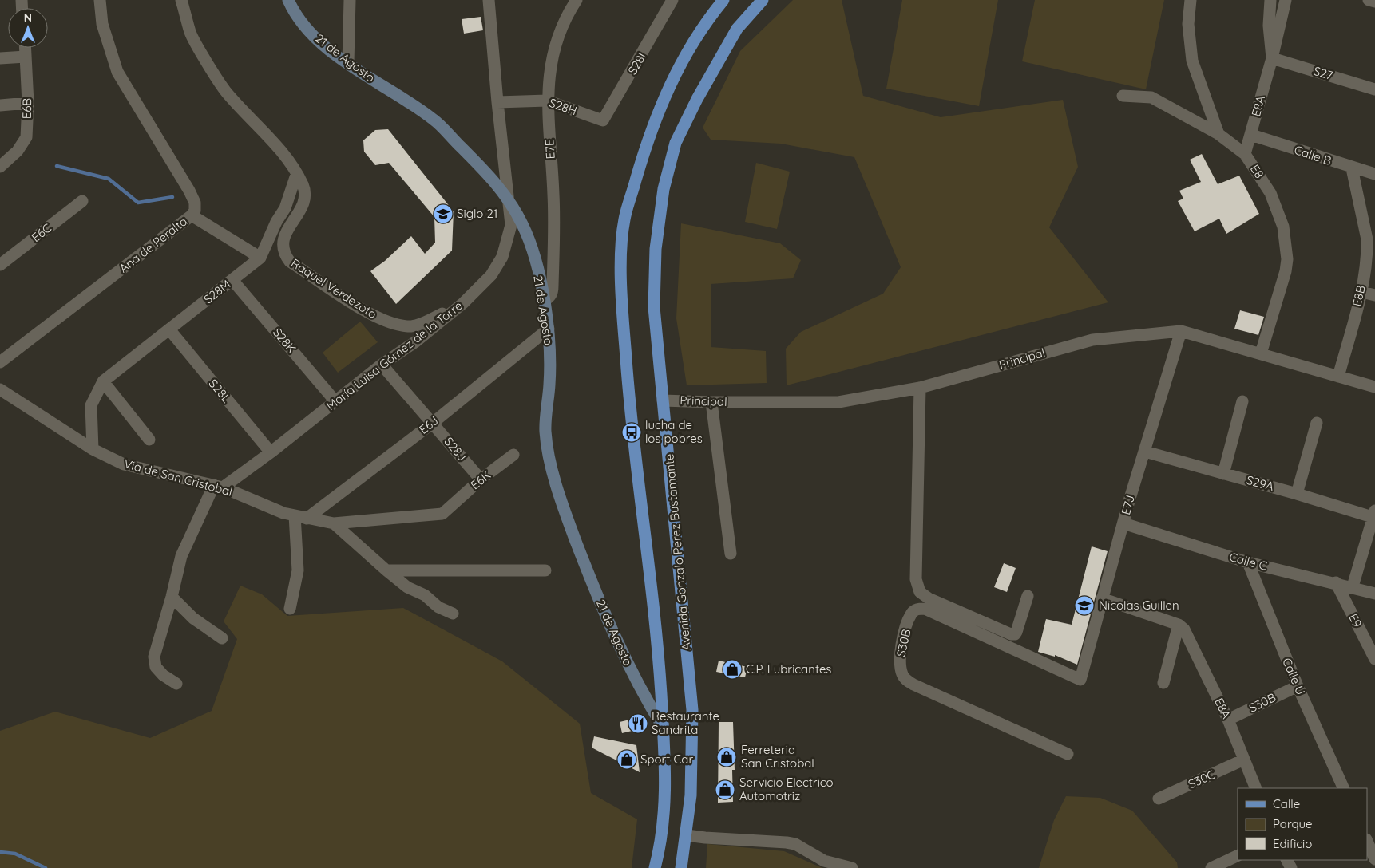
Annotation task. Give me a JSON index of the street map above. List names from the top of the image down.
{
  "streets": {
    "main road": ["Avenida Gonzalo Perez Bustamante"],
    "street": [
      "21 de Agosto",
      "S28I",
      "S27",
      "E8A",
      "S28H",
      "E6B",
      "E7E",
      "Calle B",
      "E8",
      "E6C",
      "Ana de Peralta",
      "Raquel Verdezoto",
      "S28M",
      "E8B",
      "S28K",
      "María Luisa Gómez de la Torre",
      "Principal",
      "S28L",
      "E6J",
      "S28J",
      "Via de San Cristobal",
      "E6K",
      "S29A",
      "E7J",
      "Calle C",
      "E9",
      "S30B",
      "Calle U",
      "S30C"
    ]
  },
  "crossings": [
    ["21 de Agosto", "E7E"],
    ["21 de Agosto", "María Luisa Gómez de la Torre"],
    ["21 de Agosto", "E6J"],
    ["S28I", "S28H"],
    ["S27", "E8A"],
    ["E8A", "Calle B"],
    ["E8A", "E8"],
    ["E8A", "S30B"],
    ["E8A", "S30C"],
    ["S28H", "E7E"],
    ["S28H", "María Luisa Gómez de la Torre"],
    ["Calle B", "E8B"],
    ["E8", "Principal"],
    ["Raquel Verdezoto", "S28M"],
    ["Raquel Verdezoto", "María Luisa Gómez de la Torre"],
    ["S28M", "S28K"],
    ["S28M", "S28L"],
    ["S28M", "Via de San Cristobal"],
    ["E8B", "Principal"],
    ["S28K", "María Luisa Gómez de la Torre"],
    ["María Luisa Gómez de la Torre", "S28L"],
    ["María Luisa Gómez de la Torre", "S28J"],
    ["María Luisa Gómez de la Torre", "Via de San Cristobal"],
    ["Principal", "E7J"],
    ["Principal", "Avenida Gonzalo Perez Bustamante"],
    ["E6J", "S28J"],
    ["E6J", "Via de San Cristobal"],
    ["S28J", "E6K"],
    ["Via de San Cristobal", "E6K"],
    ["S29A", "E7J"],
    ["E7J", "Calle C"],
    ["E7J", "S30B"],
    ["Calle C", "E9"],
    ["Calle C", "Calle U"],
    ["S30B", "Calle U"]
  ],
  "places": {
    "school or university": ["Siglo 21", "Nicolas Guillen"],
    "bus stop": ["lucha de los pobres"],
    "shop": [
      "C.P. Lubricantes",
      "Ferreteria San Cristobal",
      "Sport Car",
      "Servicio Electrico Automotriz"
    ],
    "restaurant": ["Restaurante Sandrita"]
  },
  "legend": ["Calle", "Parque", "Edificio"],
  "north": "top"
}
